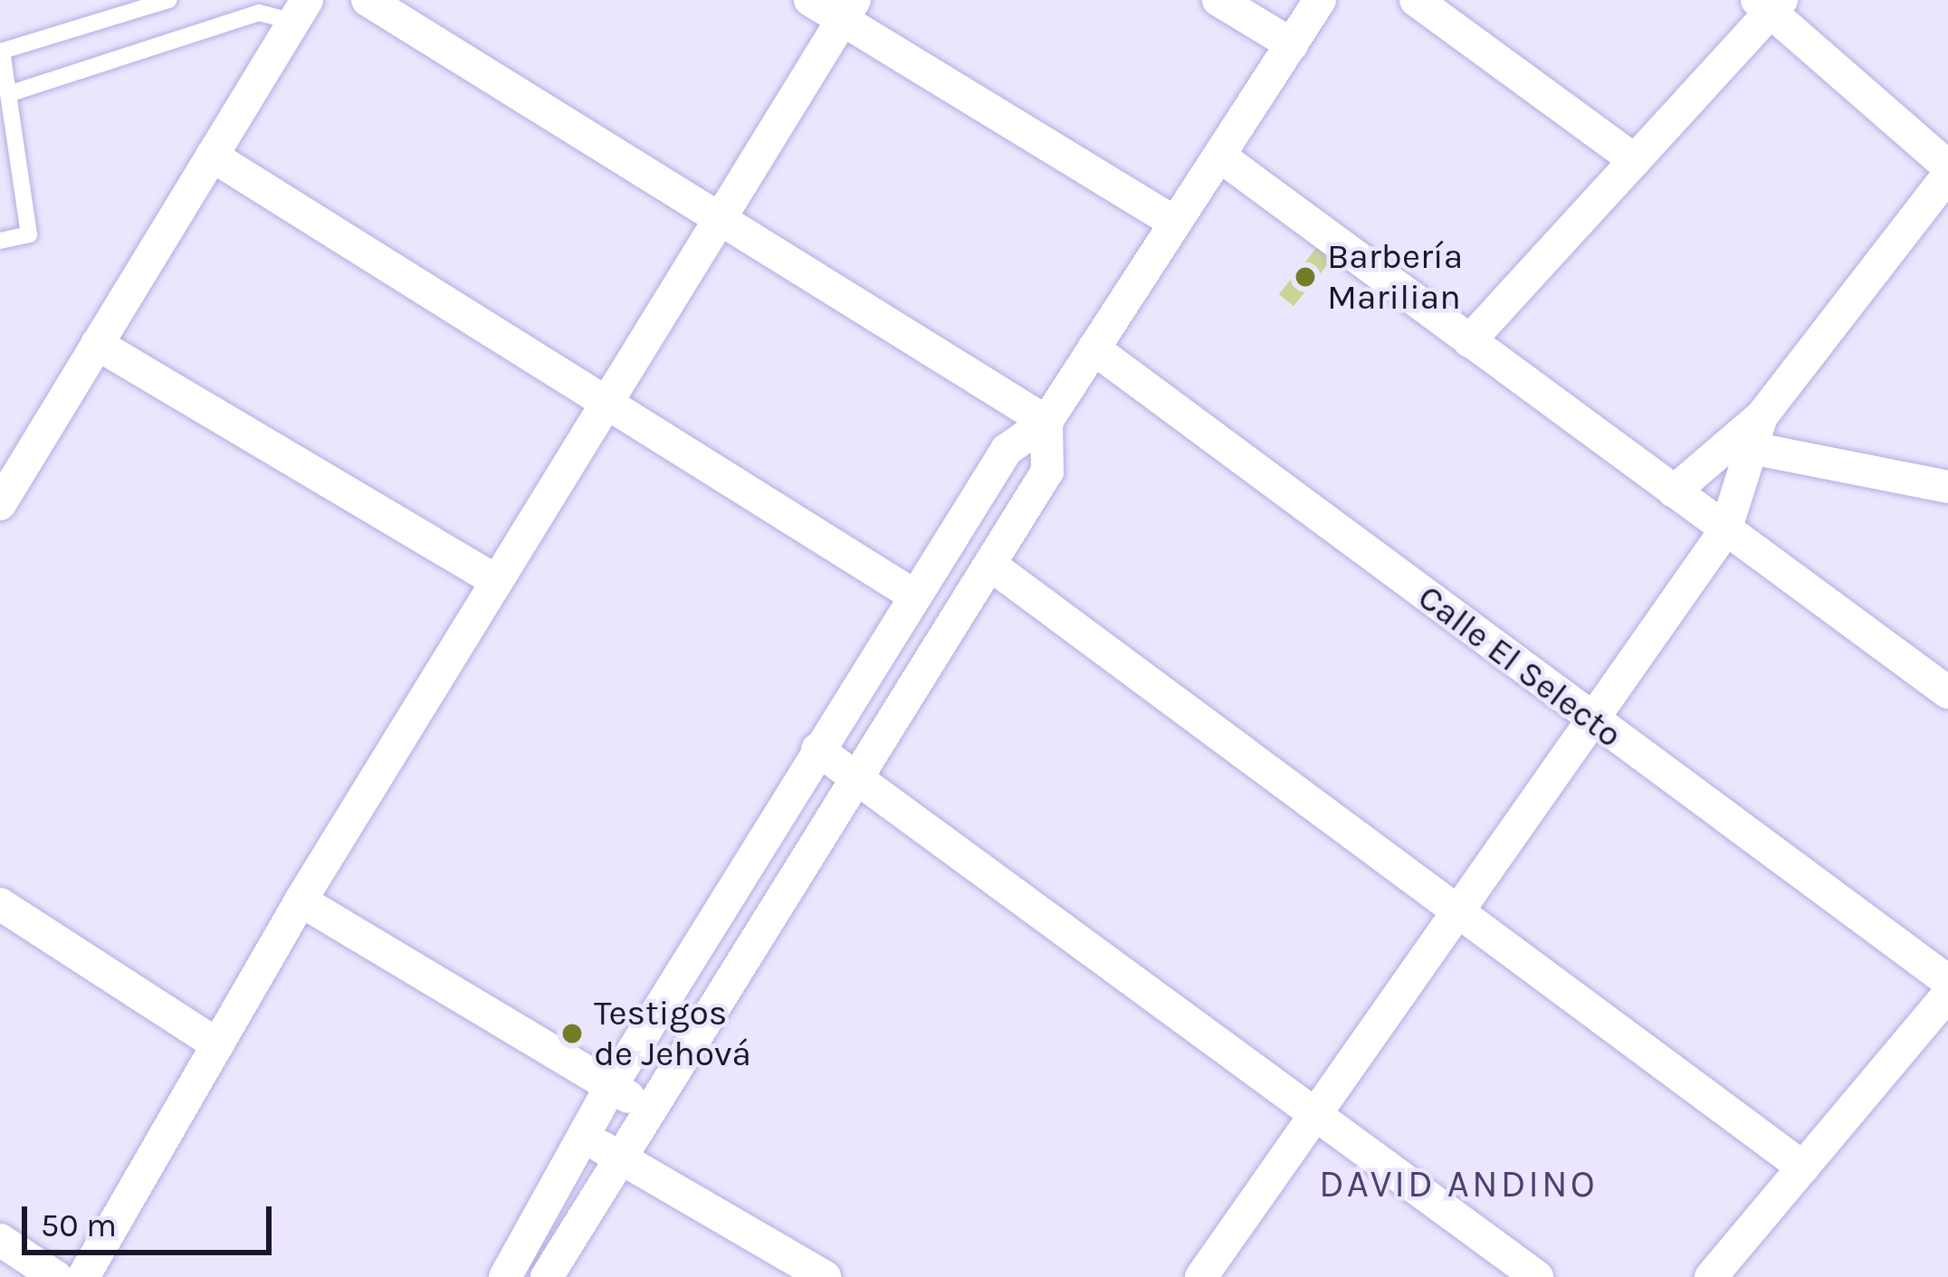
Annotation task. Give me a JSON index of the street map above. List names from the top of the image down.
{
  "streets": {
    "street": ["Calle El Selecto"]
  },
  "districts": ["DAVID ANDINO"],
  "places": ["Barbería Marilian", "Testigos de Jehová"],
  "scale_bar": "50 m"
}
